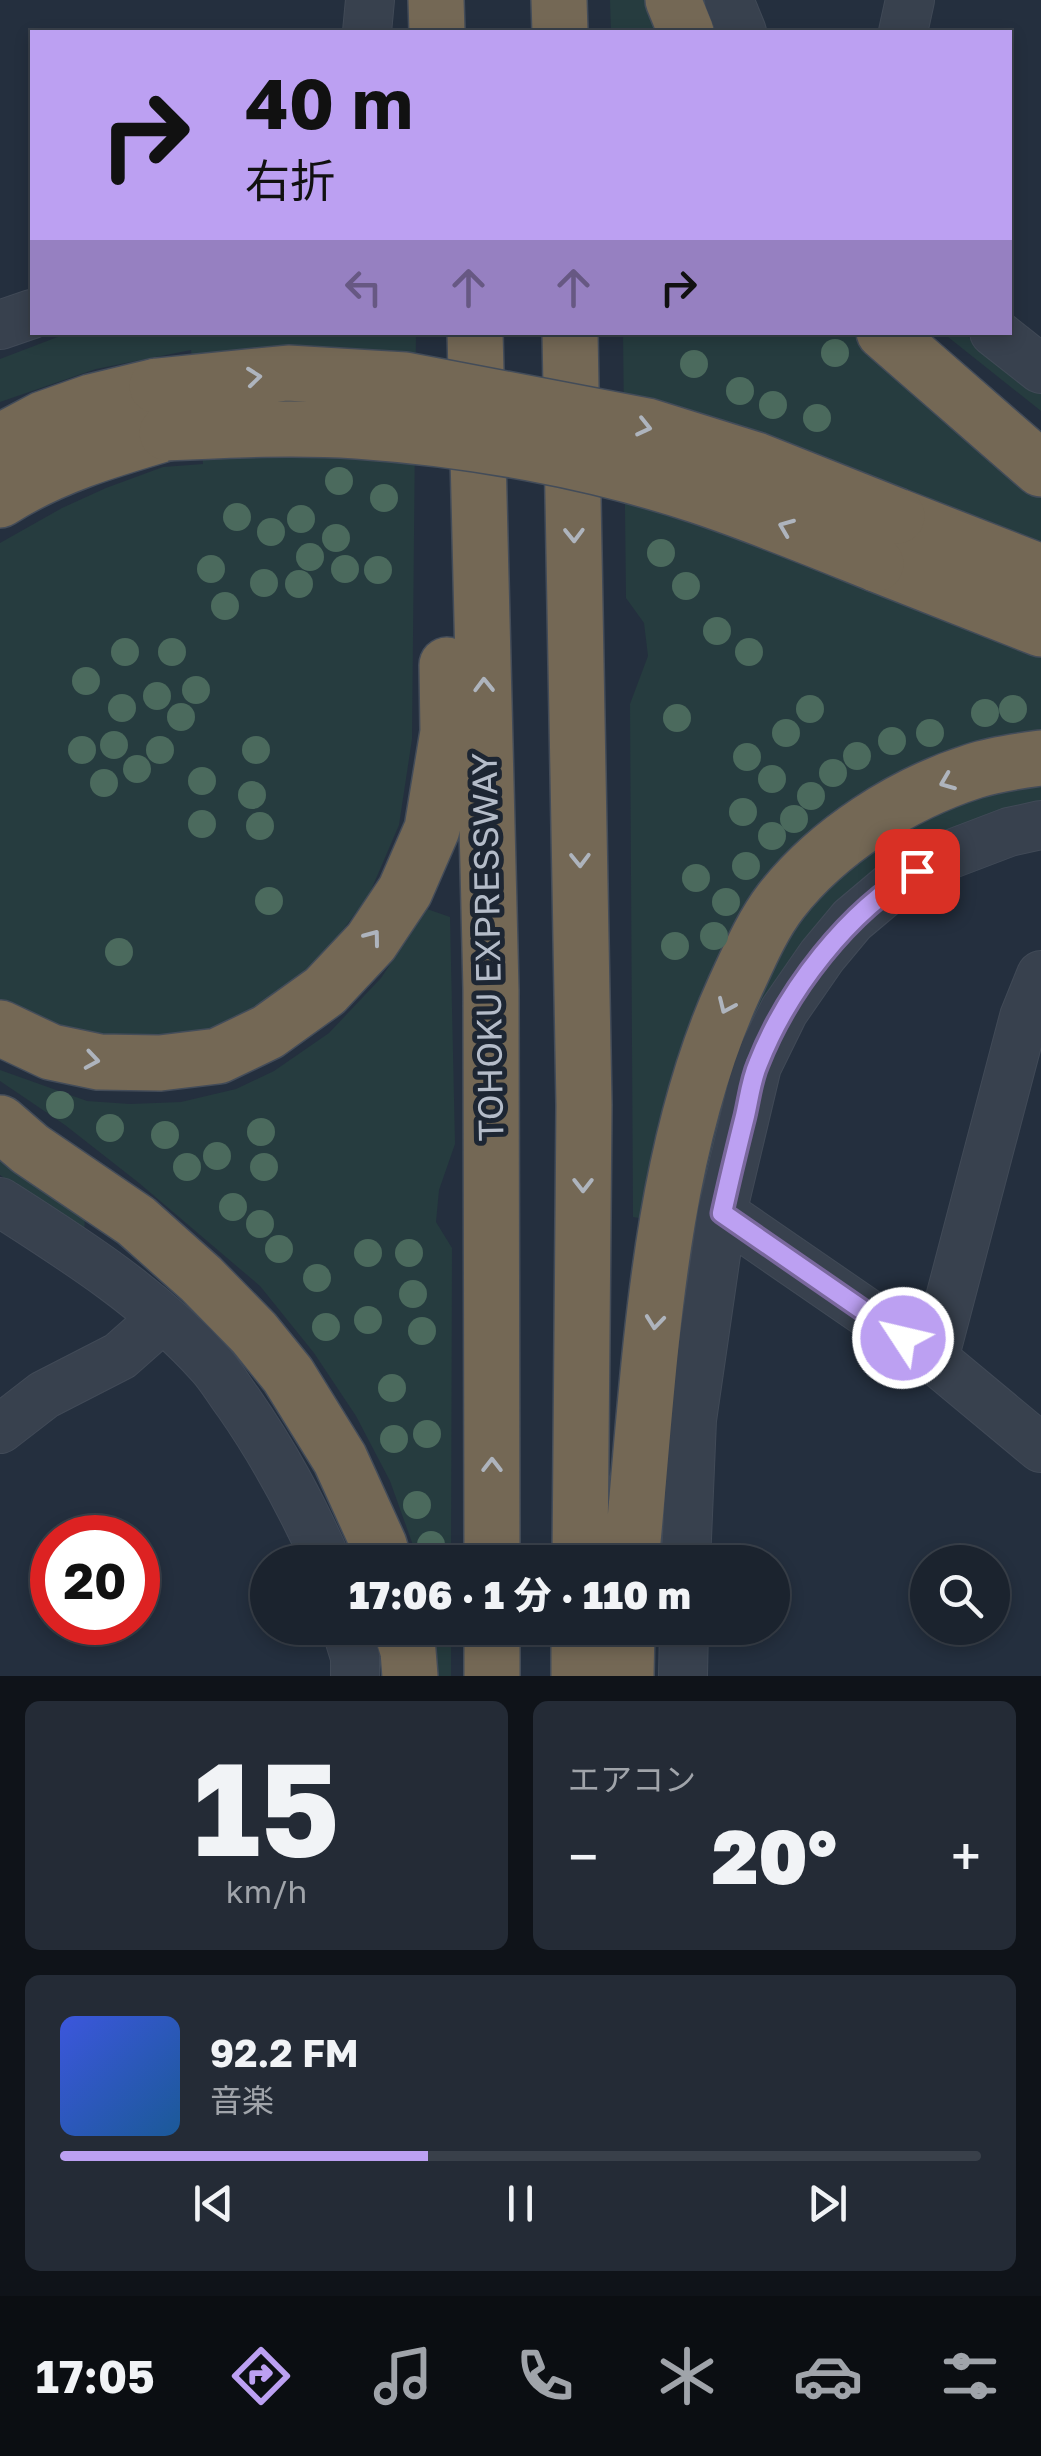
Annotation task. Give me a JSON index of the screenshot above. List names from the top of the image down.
{
  "streets": {
    "highway": ["TOHOKU EXPRESSWAY"]
  },
  "page": {
    "turn": ["40 m", "右折"],
    "limit": "20",
    "trip": "17:06 · 1 分 · 110 m",
    "tile": [
      ["15", "km/h"],
      "エアコン"
    ],
    "heat": ["−", "20°", "+"],
    "song": ["92.2 FM", "音楽"],
    "tabs": "17:05"
  }
}
